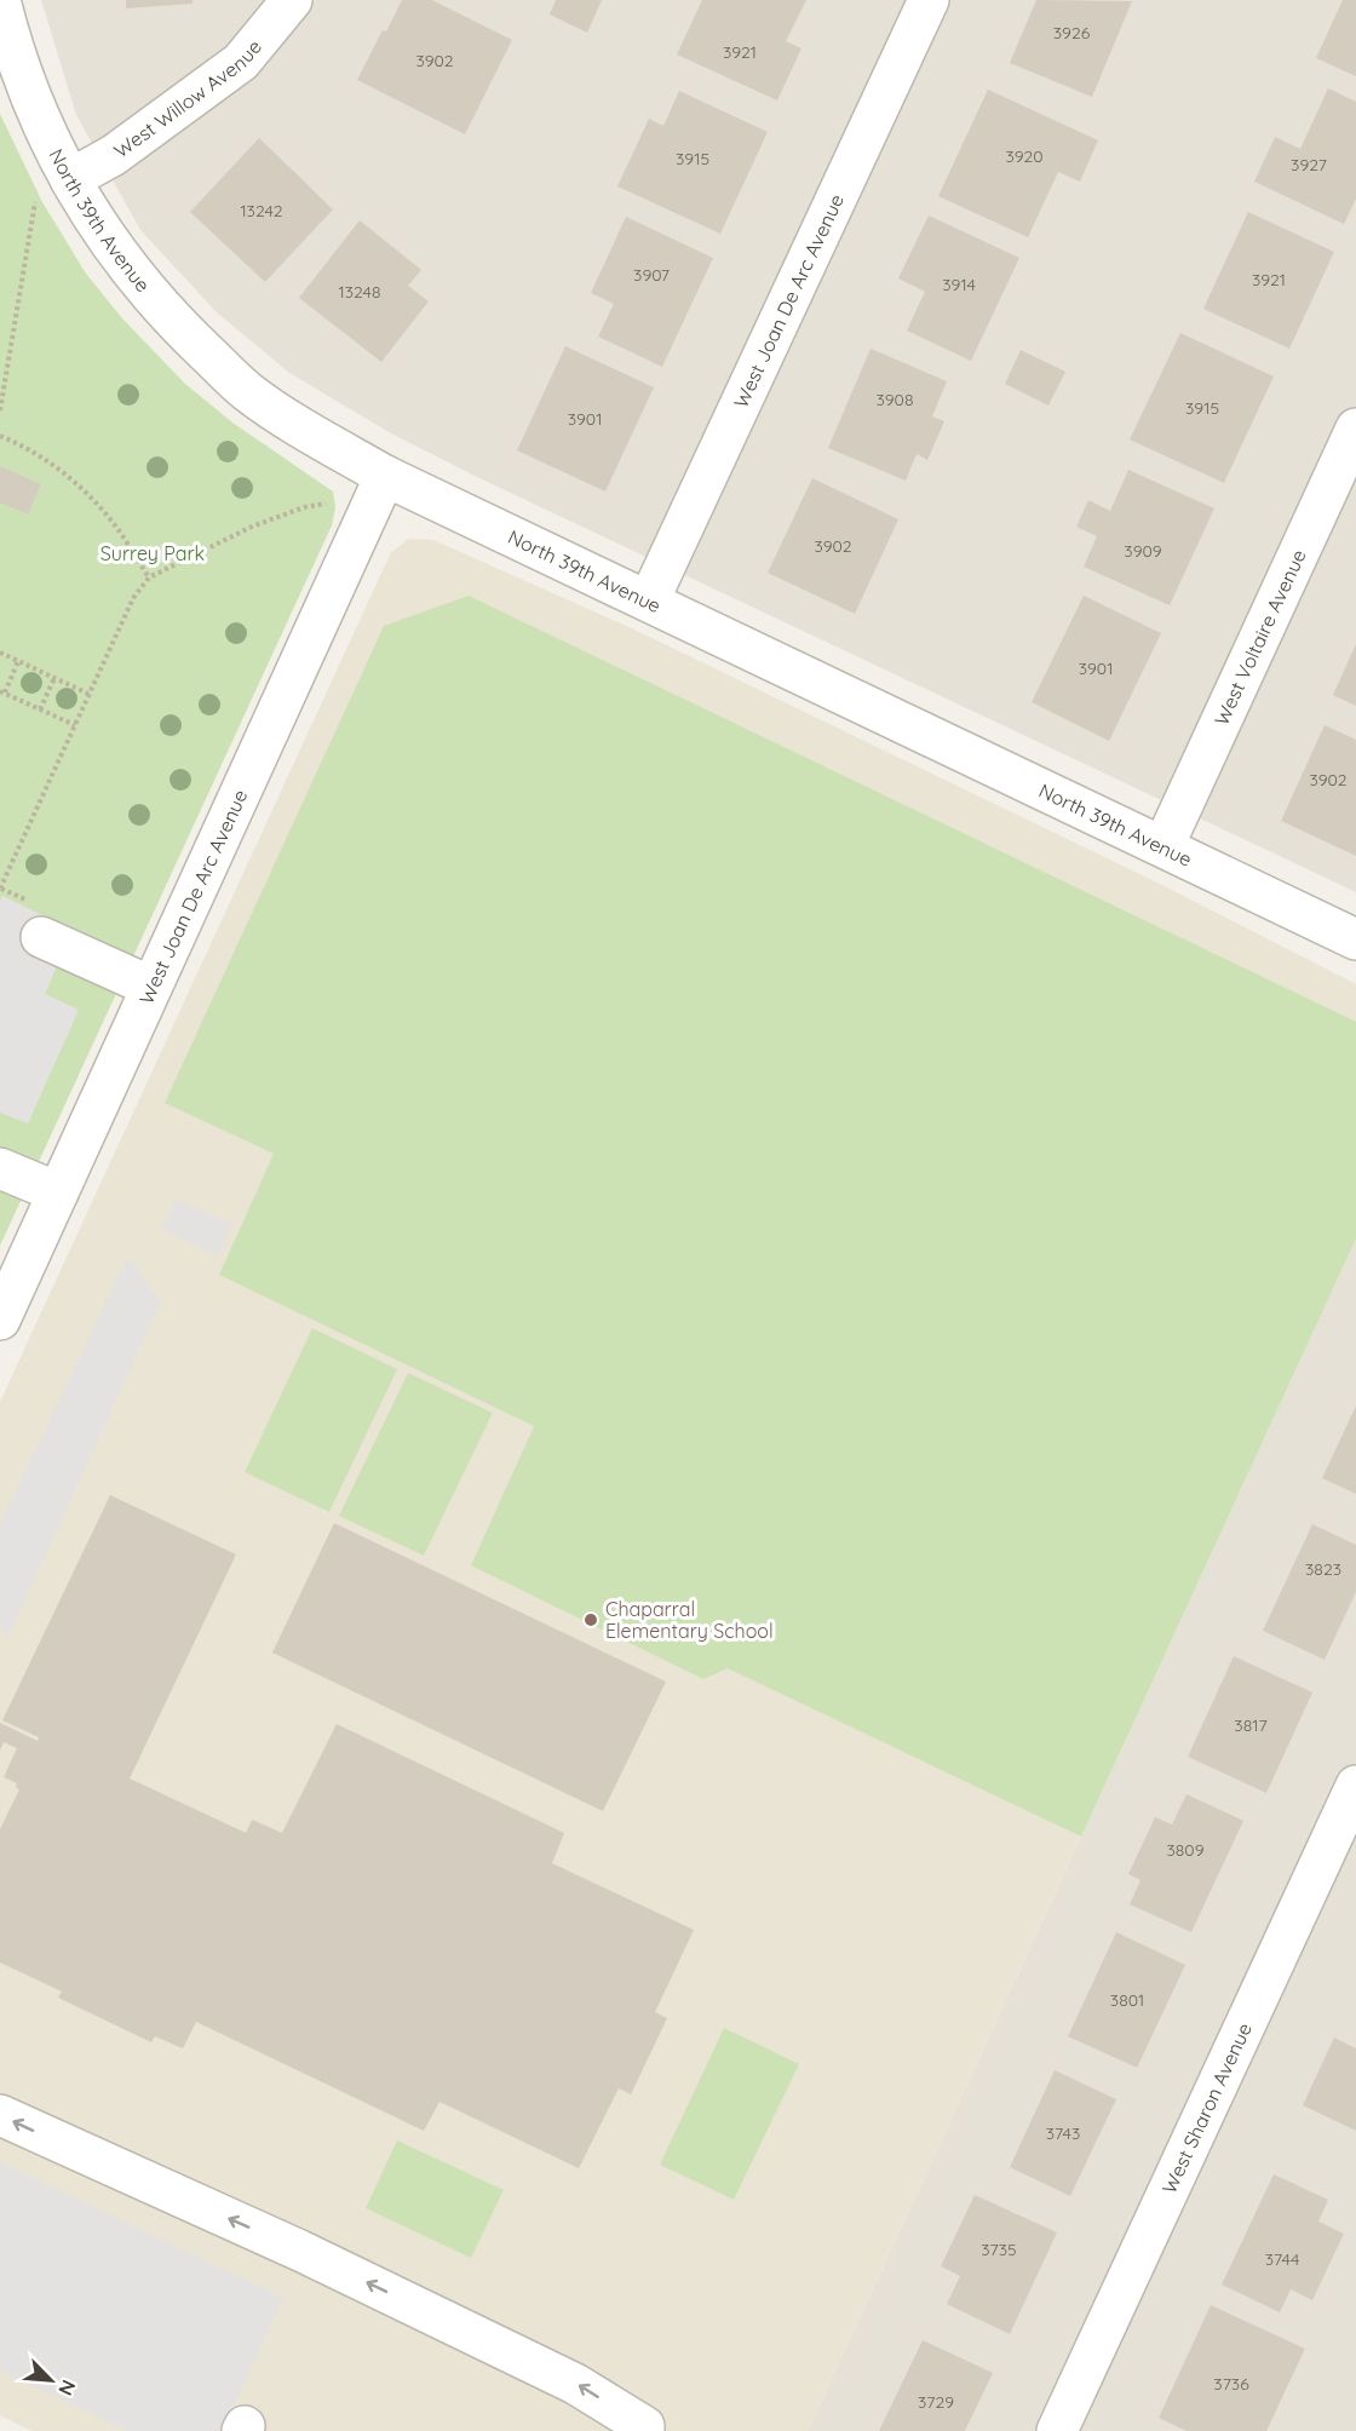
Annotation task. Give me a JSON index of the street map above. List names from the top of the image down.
{
  "streets": {
    "street": [
      "West Willow Avenue",
      "North 39th Avenue",
      "West Joan De Arc Avenue",
      "West Voltaire Avenue",
      "West Sharon Avenue"
    ]
  },
  "crossings": [
    ["West Willow Avenue", "North 39th Avenue"],
    ["North 39th Avenue", "West Joan De Arc Avenue"],
    ["North 39th Avenue", "West Voltaire Avenue"]
  ],
  "parks": ["Surrey Park"],
  "places": ["Chaparral Elementary School"],
  "house_numbers": [
    "3926",
    "3921",
    "3902",
    "3920",
    "3915",
    "3927",
    "13242",
    "3907",
    "3921",
    "3914",
    "13248",
    "3908",
    "3915",
    "3901",
    "3902",
    "3909",
    "3901",
    "3902",
    "3823",
    "3817",
    "3809",
    "3801",
    "3743",
    "3735",
    "3744",
    "3736",
    "3729"
  ],
  "north": "bottom right"
}
